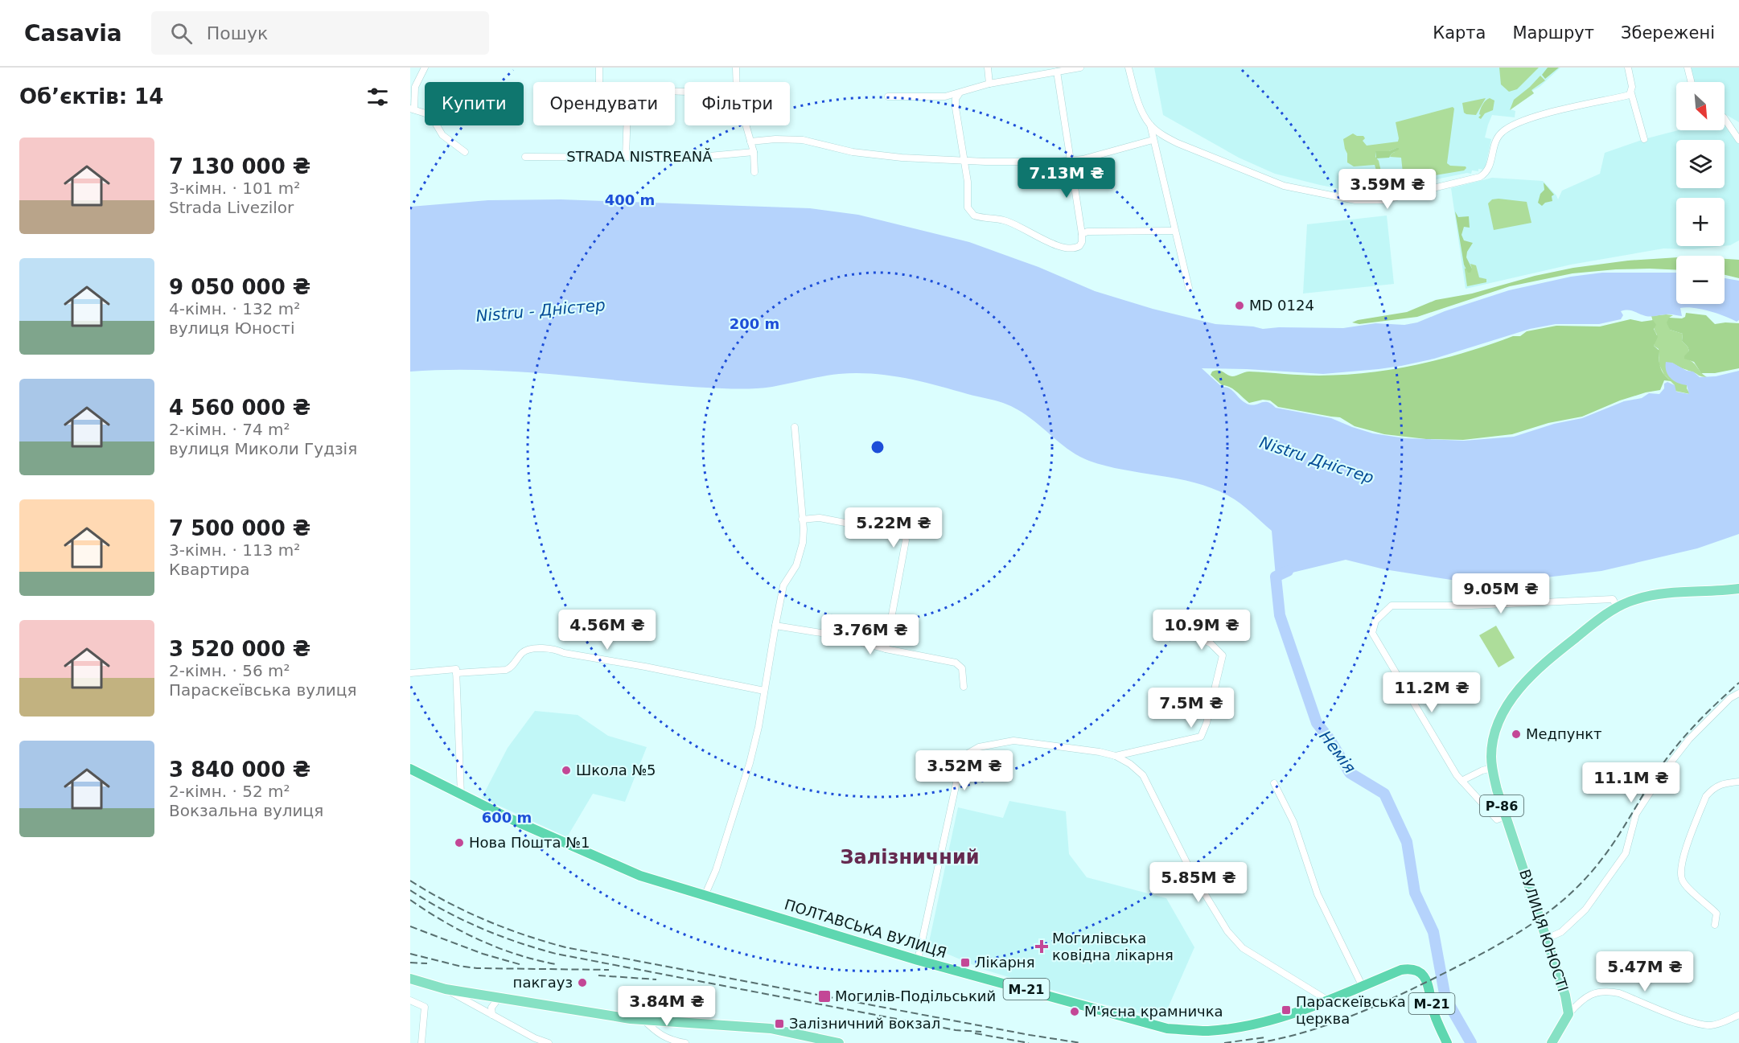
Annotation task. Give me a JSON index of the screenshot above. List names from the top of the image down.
{
  "streets": {
    "highway": ["ПОЛТАВСЬКА ВУЛИЦЯ", "М-21"],
    "main road": ["Р-86", "ВУЛИЦЯ ЮНОСТІ"],
    "street": ["STRADA NISTREANĂ"]
  },
  "crossings": [
    ["Р-86", "ВУЛИЦЯ ЮНОСТІ"]
  ],
  "districts": ["Залізничний"],
  "water": ["Nistru - Дністер", "Nistru Дністер", "Немія"],
  "places": {
    "other": [
      "MD 0124",
      "Медпункт",
      "Школа №5",
      "Нова Пошта №1",
      "пакгауз",
      "М'ясна крамничка"
    ],
    "health": ["Могилівська ковідна лікарня"],
    "transit": [
      "Лікарня",
      "Могилів-Подільський",
      "Параскеївська церква",
      "Залізничний вокзал"
    ]
  },
  "north": "bottom right",
  "page": {
    "header": "Casavia",
    "search": "Пошук",
    "nav": ["Карта", "Маршрут", "Збережені"],
    "heading": "Об’єктів: 14",
    "map_buttons": ["+", "−"],
    "chip": ["Купити", "Орендувати", "Фільтри"],
    "list": [
      {
        "name": "7 130 000 ₴",
        "note": "3-кімн. · 101 m² · Strada Livezilor"
      },
      {
        "name": "9 050 000 ₴",
        "note": "4-кімн. · 132 m² · вулиця Юності"
      },
      {
        "name": "4 560 000 ₴",
        "note": "2-кімн. · 74 m² · вулиця Миколи Гудзія"
      },
      {
        "name": "7 500 000 ₴",
        "note": "3-кімн. · 113 m² · Квартира"
      },
      {
        "name": "3 520 000 ₴",
        "note": "2-кімн. · 56 m² · Параскеївська вулиця"
      },
      {
        "name": "3 840 000 ₴",
        "note": "2-кімн. · 52 m² · Вокзальна вулиця"
      }
    ],
    "price": [
      "7.13M ₴",
      "3.59M ₴",
      "5.22M ₴",
      "9.05M ₴",
      "4.56M ₴",
      "10.9M ₴",
      "3.76M ₴",
      "11.2M ₴",
      "7.5M ₴",
      "3.52M ₴",
      "11.1M ₴",
      "5.85M ₴",
      "5.47M ₴",
      "3.84M ₴"
    ]
  },
  "rings": ["400 m", "200 m", "600 m"]
}
